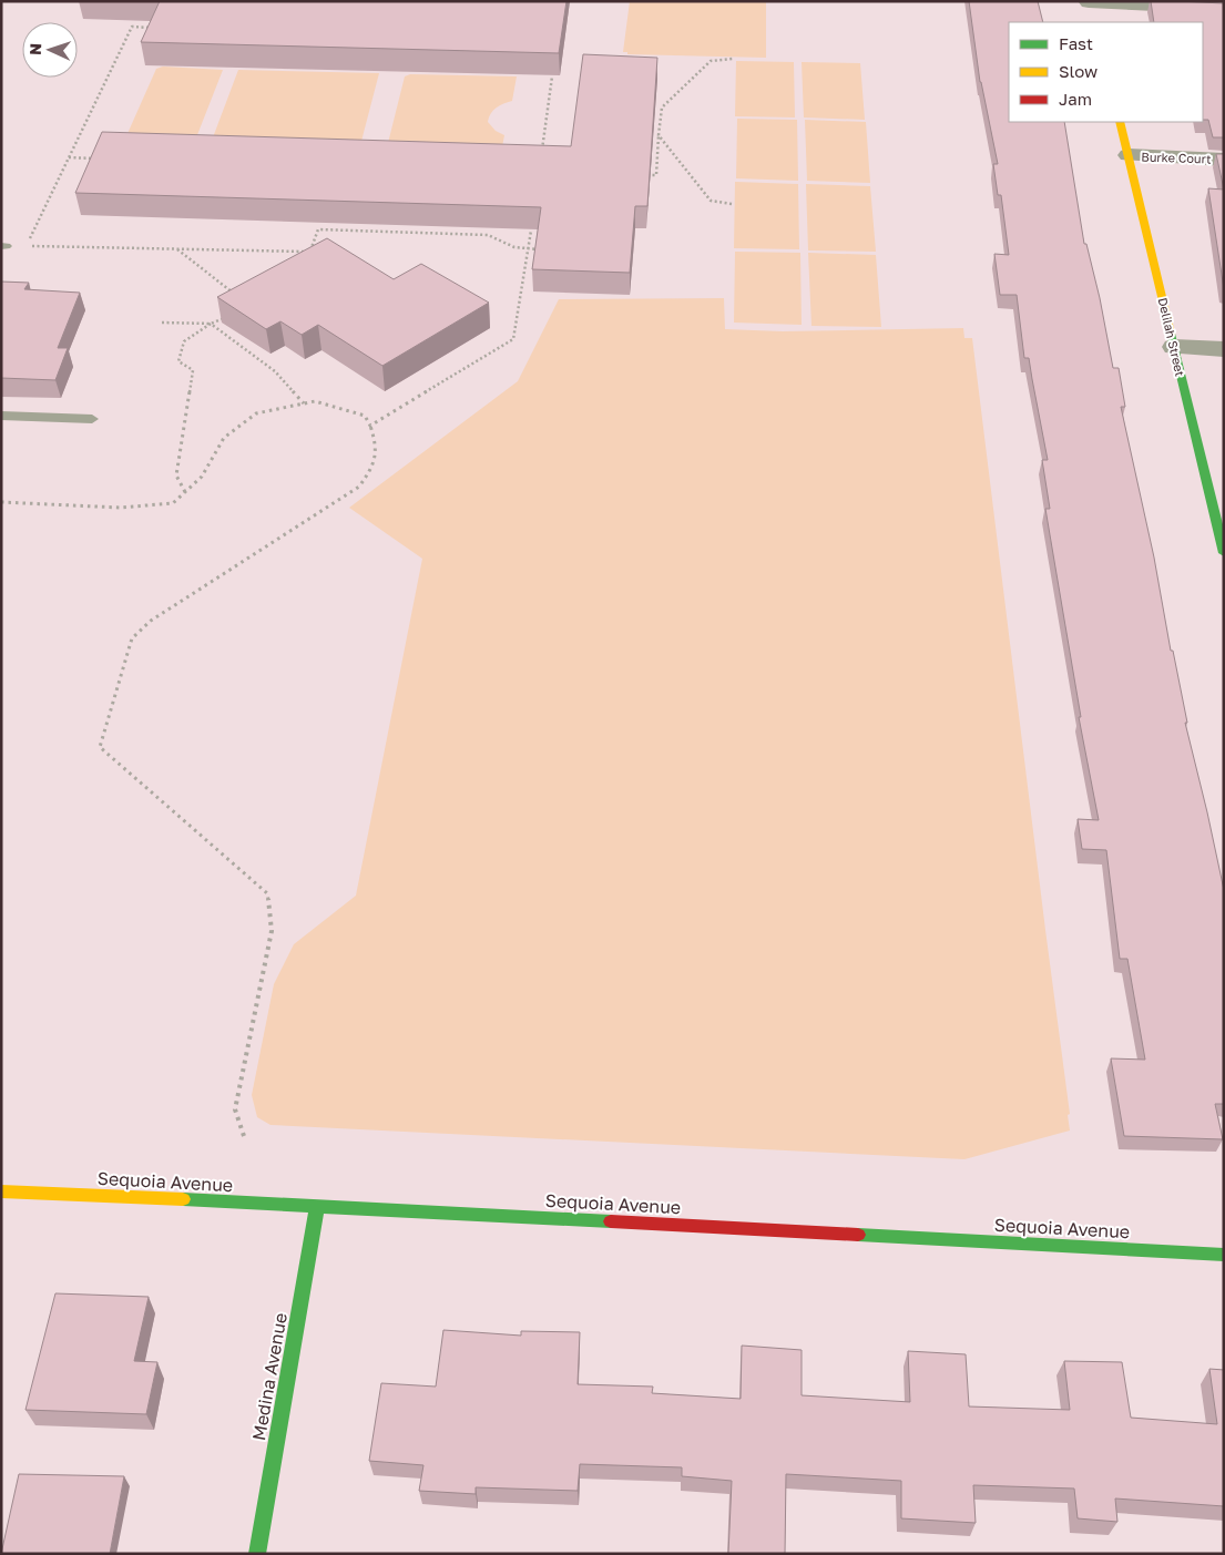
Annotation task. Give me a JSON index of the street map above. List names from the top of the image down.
{
  "streets": {
    "street": [
      "Burke Court",
      "Delilah Street",
      "Sequoia Avenue",
      "Medina Avenue"
    ]
  },
  "crossings": [
    ["Burke Court", "Delilah Street"],
    ["Sequoia Avenue", "Medina Avenue"]
  ],
  "legend": ["Fast", "Slow", "Jam"],
  "north": "left"
}
